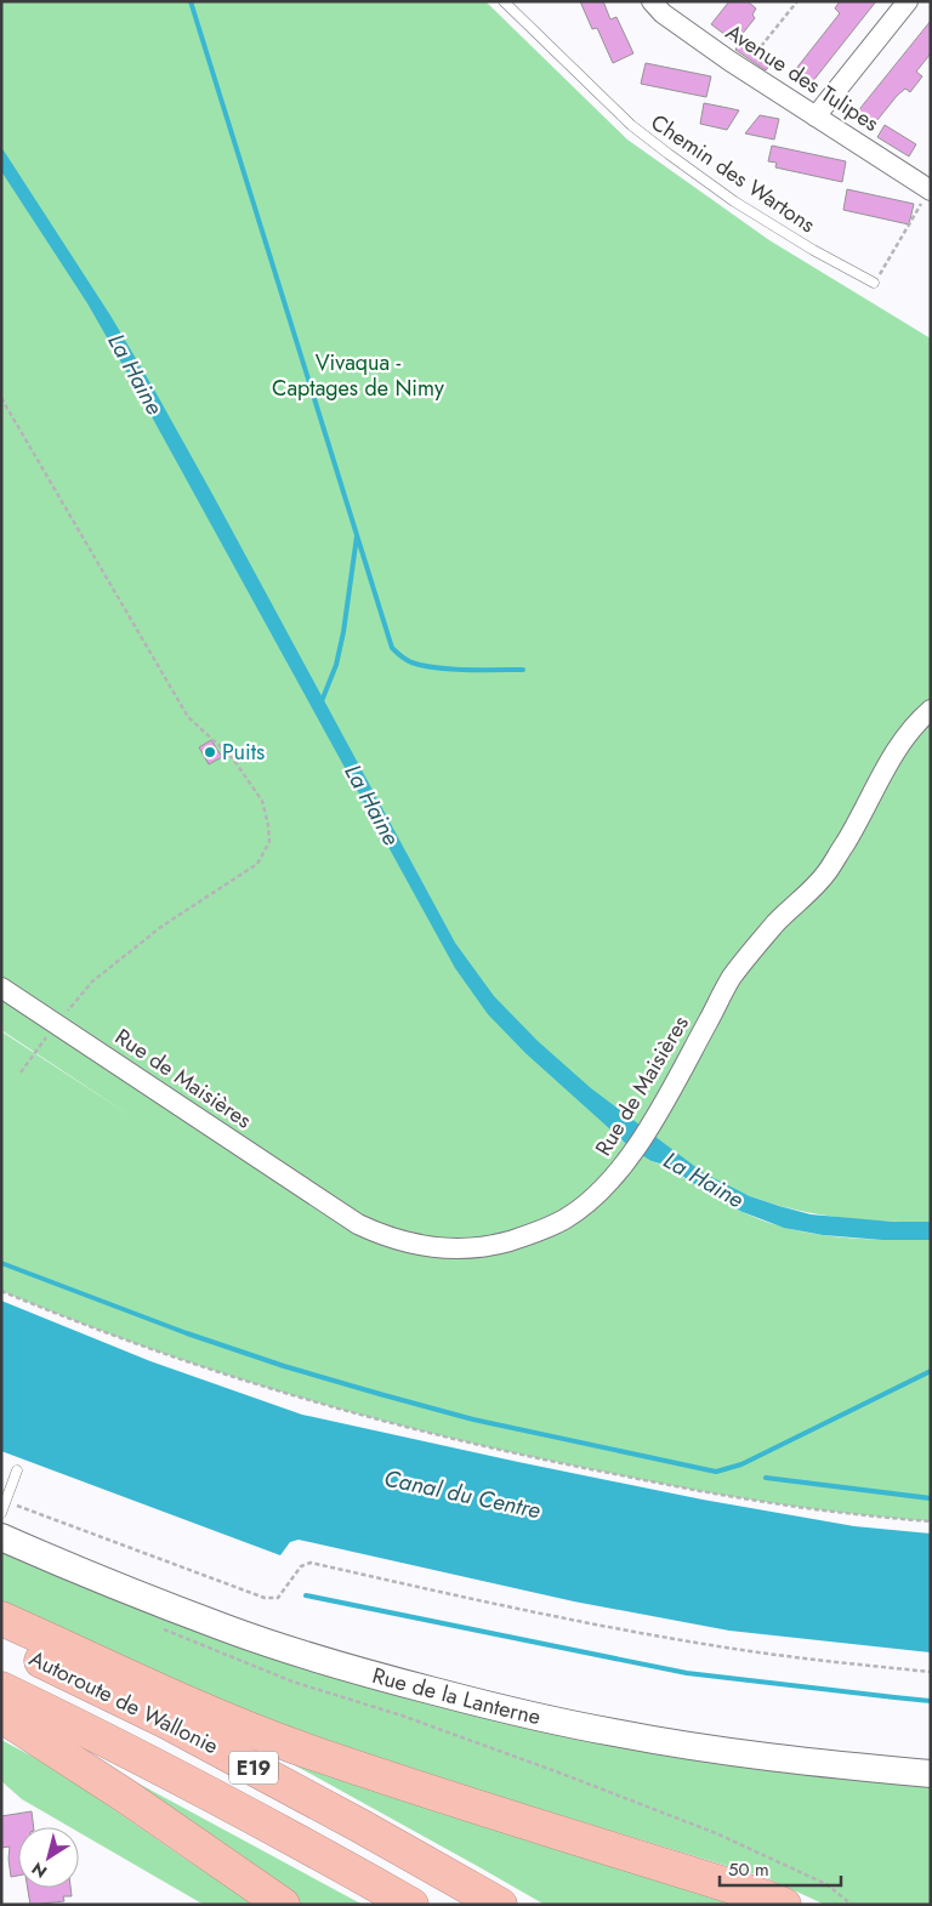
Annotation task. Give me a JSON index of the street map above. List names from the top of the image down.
{
  "streets": {
    "highway": ["Autoroute de Wallonie", "E19"],
    "main road": ["Rue de la Lanterne"],
    "street": ["Avenue des Tulipes", "Rue de Maisières"],
    "lane": ["Chemin des Wartons"]
  },
  "water": ["La Haine", "Canal du Centre"],
  "parks": ["Vivaqua - Captages de Nimy"],
  "places": ["Puits"],
  "scale_bar": "50 m",
  "north": "bottom left"
}
